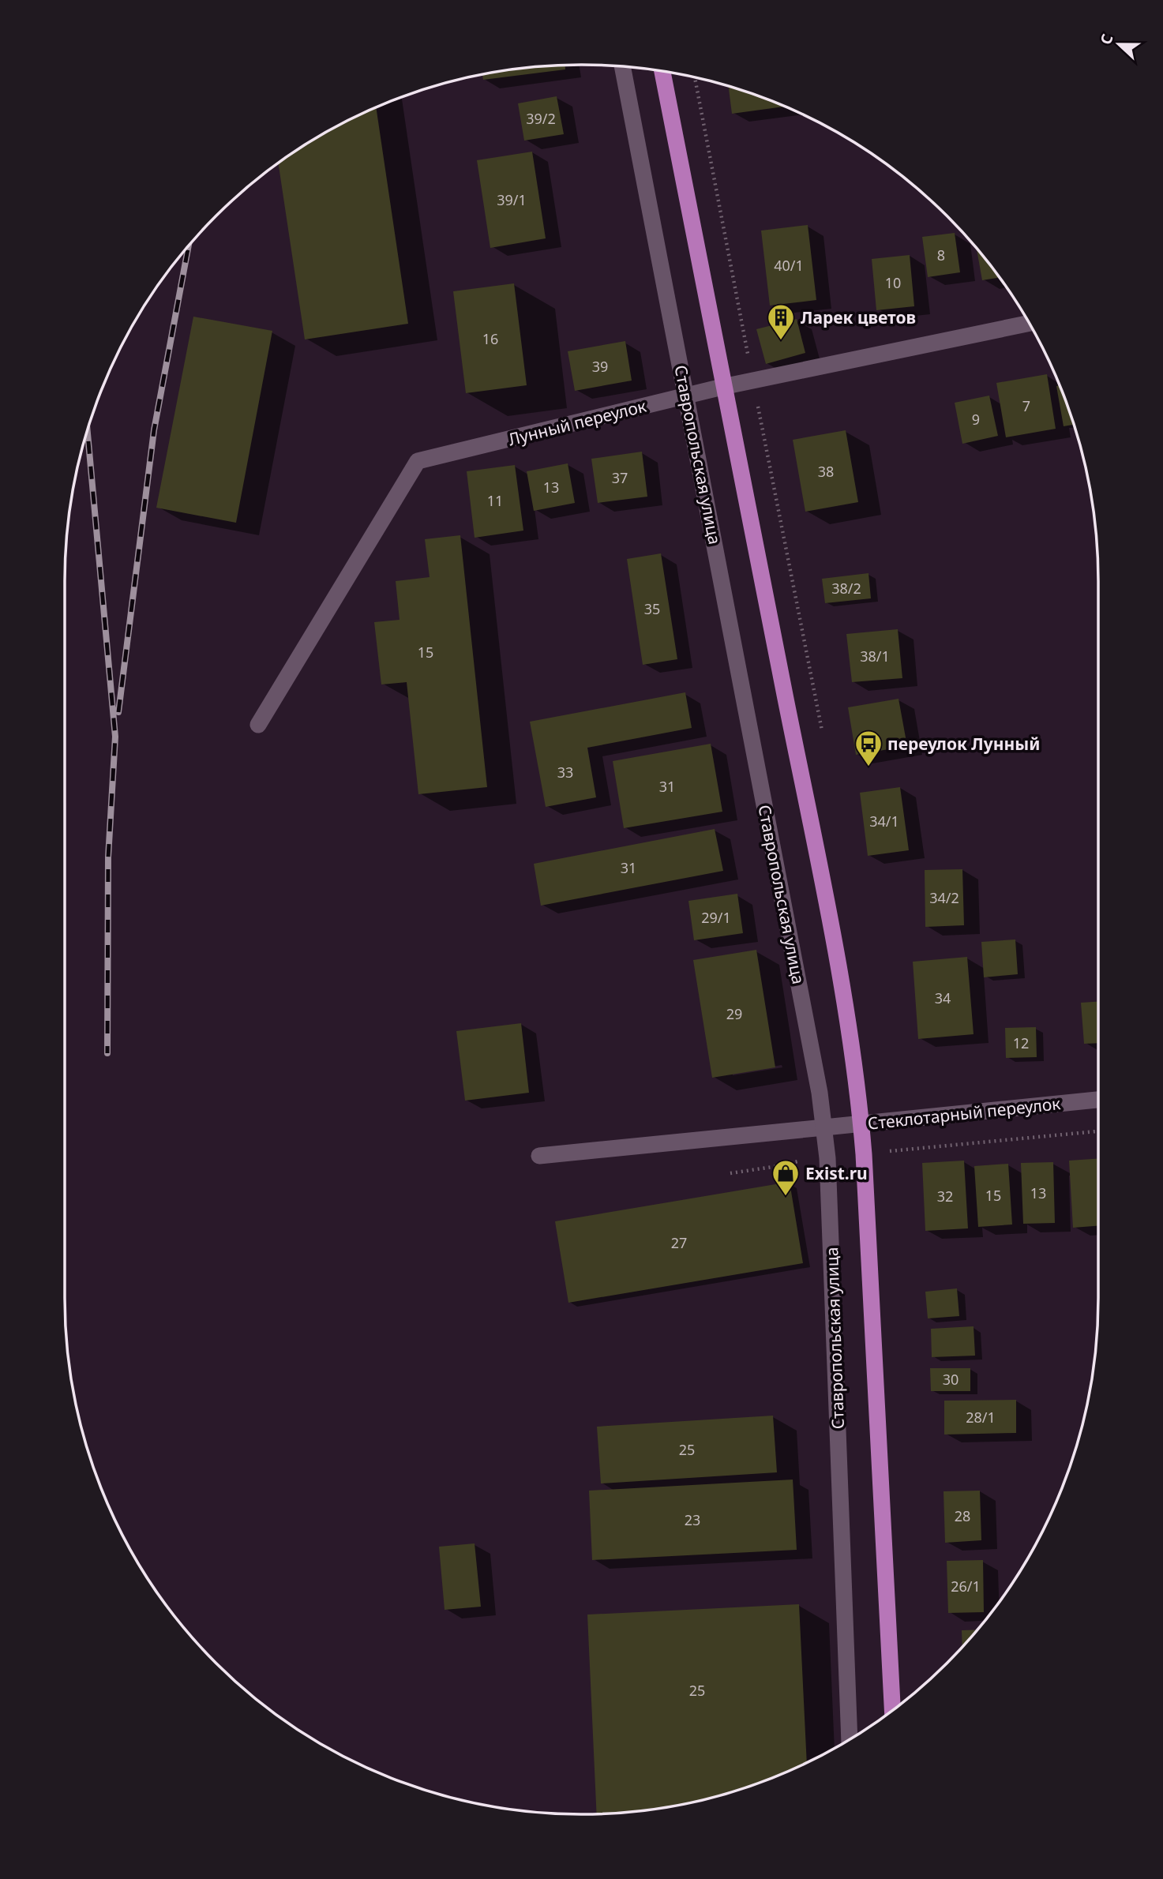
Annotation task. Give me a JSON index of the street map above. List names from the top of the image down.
{
  "streets": {
    "main road": ["Лунный переулок", "Ставропольская улица", "Стеклотарный переулок"]
  },
  "crossings": [
    ["Лунный переулок", "Ставропольская улица"],
    ["Ставропольская улица", "Стеклотарный переулок"]
  ],
  "places": {
    "building": ["Ларек цветов"],
    "bus stop": ["переулок Лунный"],
    "shop": ["Exist.ru"]
  },
  "house_numbers": [
    "39/2",
    "39/1",
    "8",
    "40/1",
    "10",
    "16",
    "39",
    "7",
    "9",
    "38",
    "37",
    "13",
    "11",
    "38/2",
    "35",
    "15",
    "38/1",
    "33",
    "31",
    "34/1",
    "31",
    "34/2",
    "29/1",
    "34",
    "29",
    "12",
    "13",
    "15",
    "32",
    "27",
    "30",
    "28/1",
    "25",
    "28",
    "23",
    "26/1",
    "25"
  ],
  "north": "left"
}
